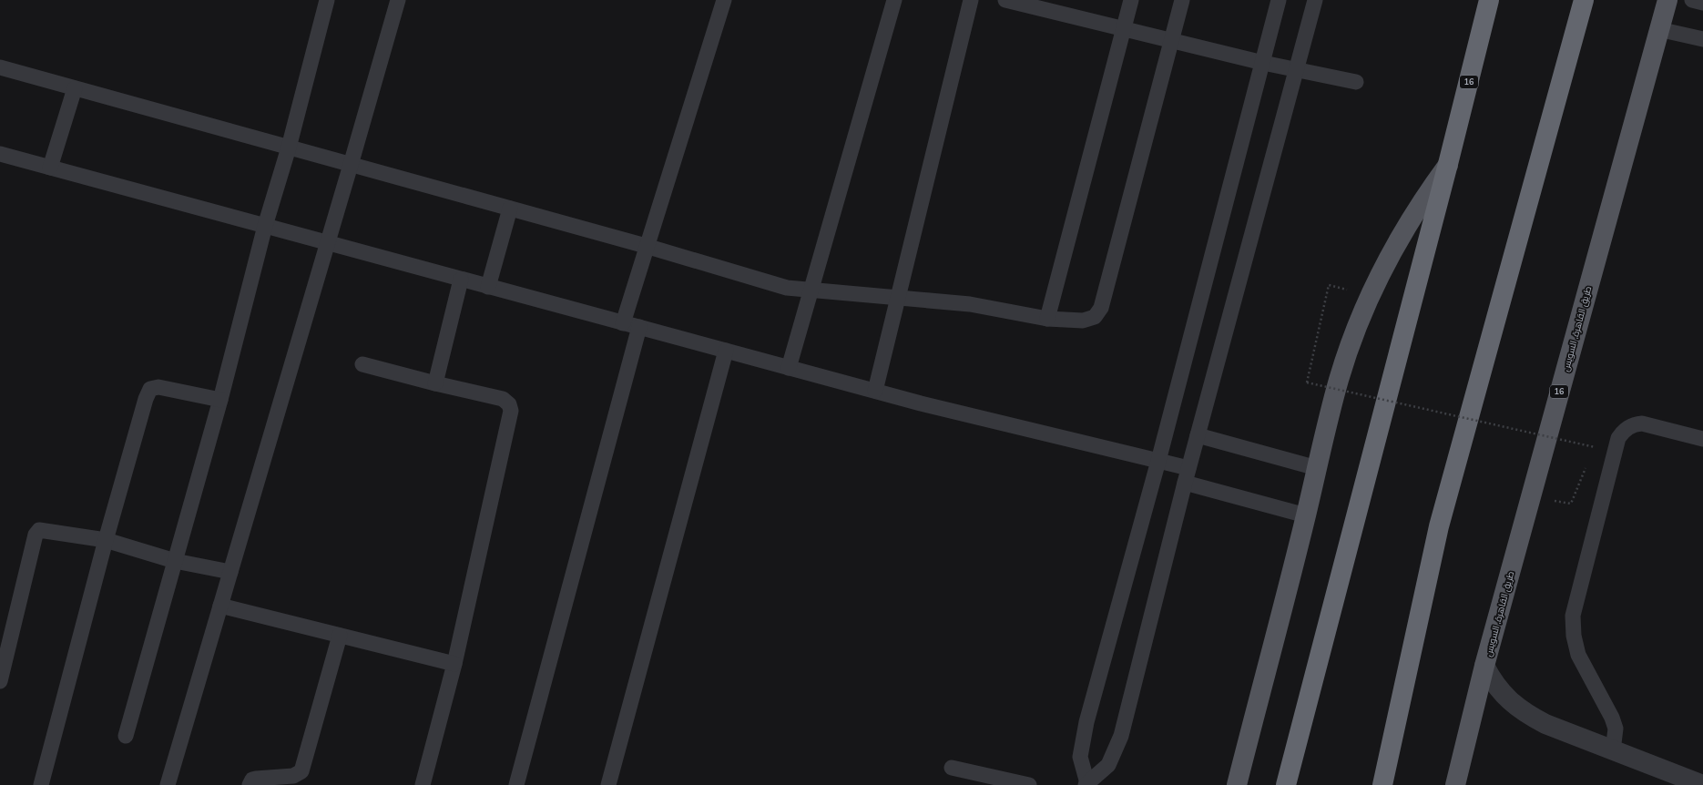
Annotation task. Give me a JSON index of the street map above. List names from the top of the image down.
{
  "streets": {
    "highway": ["16"],
    "main road": ["طريق القاهرة, السويس"]
  }
}
